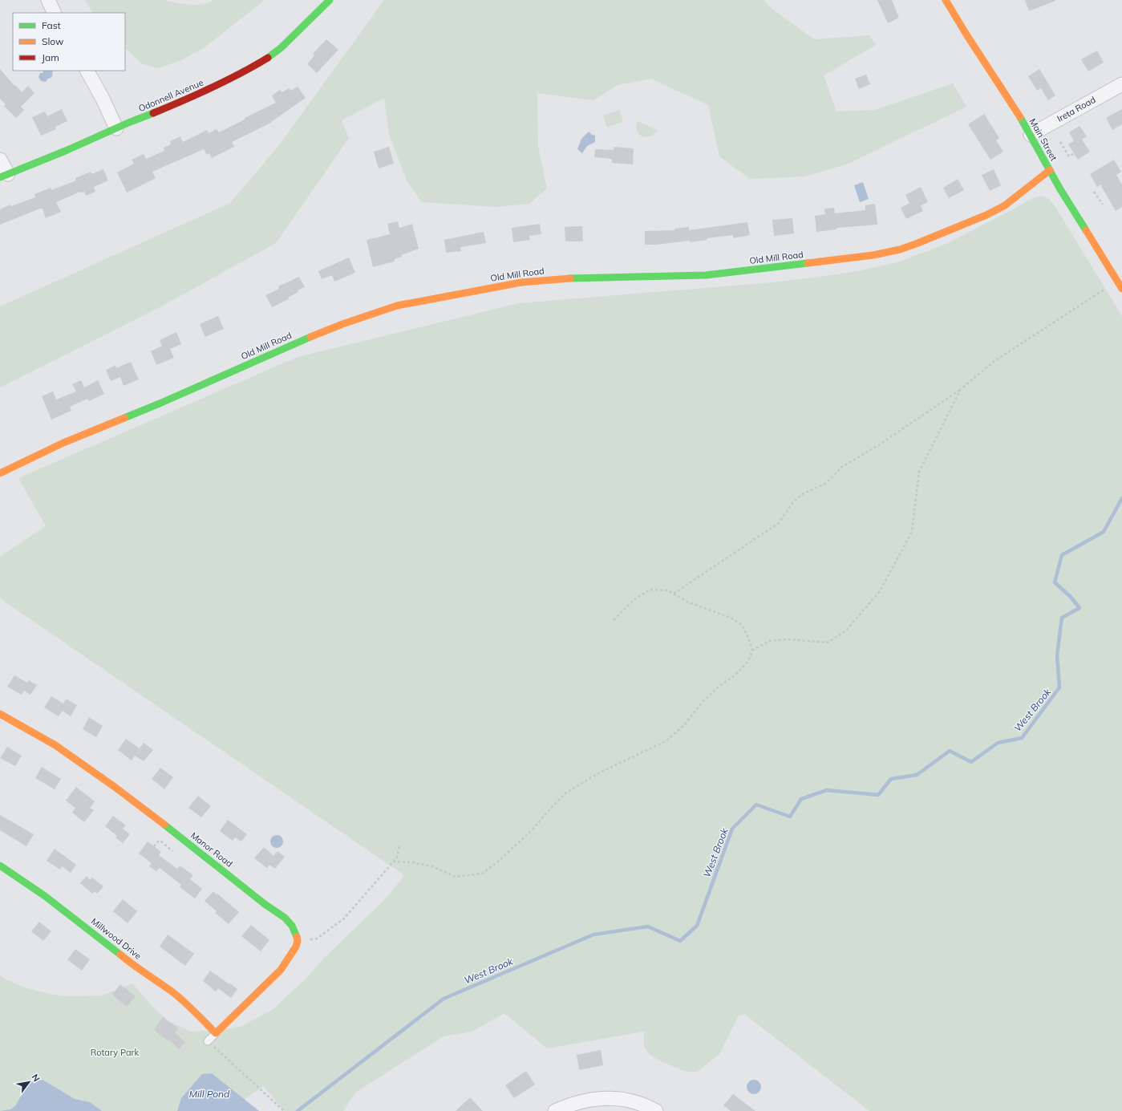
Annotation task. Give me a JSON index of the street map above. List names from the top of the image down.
{
  "streets": {
    "main road": [
      "Odonnell Avenue",
      "Main Street",
      "Old Mill Road",
      "Manor Road",
      "Millwood Drive"
    ],
    "street": ["Ireta Road"]
  },
  "crossings": [
    ["Ireta Road", "Main Street"],
    ["Main Street", "Old Mill Road"]
  ],
  "water": ["West Brook", "Mill Pond"],
  "parks": ["Rotary Park"],
  "legend": ["Fast", "Slow", "Jam"],
  "north": "top right"
}
